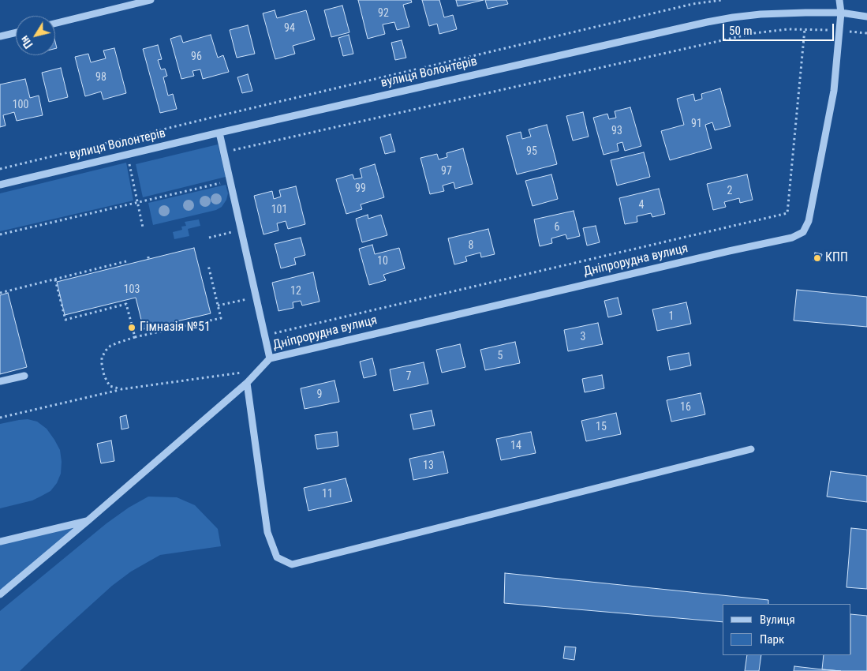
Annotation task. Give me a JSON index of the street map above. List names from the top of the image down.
{
  "streets": {
    "street": ["вулиця Волонтерів", "Дніпрорудна вулиця"]
  },
  "crossings": [
    ["вулиця Волонтерів", "Дніпрорудна вулиця"]
  ],
  "places": ["КПП", "Гімназія №51"],
  "house_numbers": [
    "92",
    "94",
    "96",
    "98",
    "100",
    "91",
    "93",
    "95",
    "97",
    "99",
    "2",
    "4",
    "101",
    "6",
    "8",
    "10",
    "103",
    "12",
    "1",
    "3",
    "5",
    "7",
    "9",
    "16",
    "15",
    "14",
    "13",
    "11"
  ],
  "legend": ["Вулиця", "Парк"],
  "scale_bar": "50 m",
  "north": "bottom left"
}
